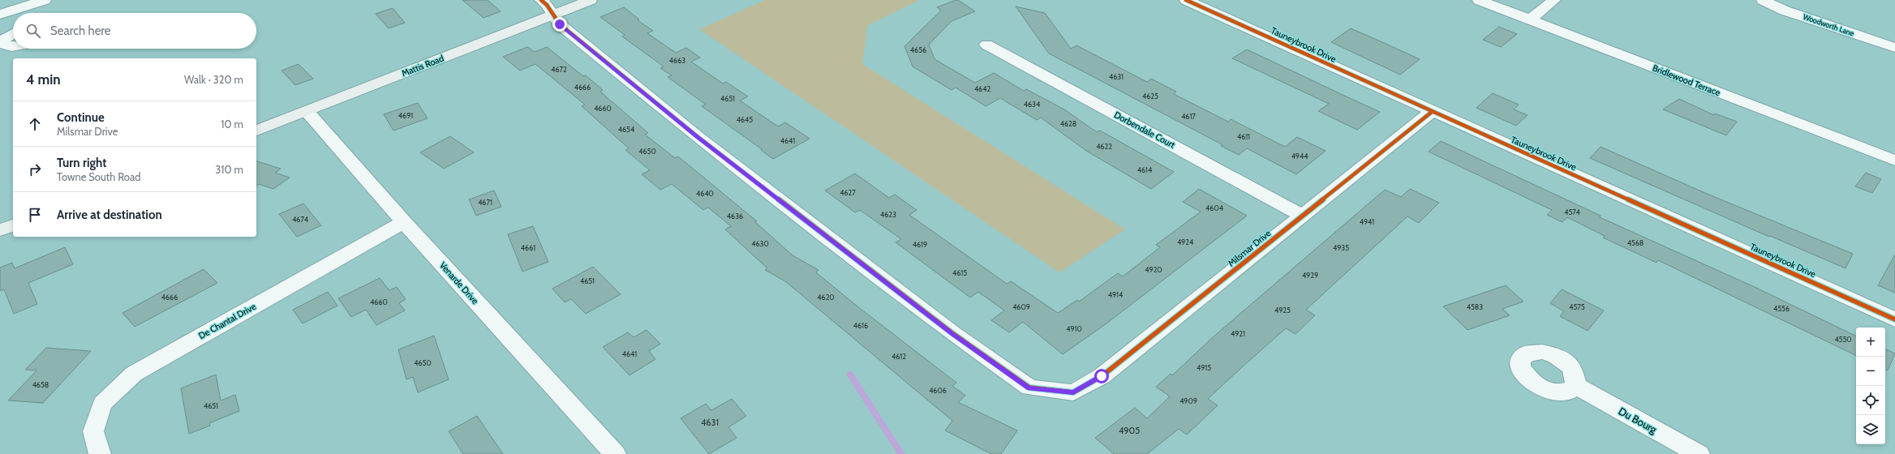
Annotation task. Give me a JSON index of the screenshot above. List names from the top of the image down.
{
  "streets": {
    "main road": ["Mattis Road"],
    "street": [
      "Woodworth Lane",
      "Tauneybrook Drive",
      "Bridlewood Terrace",
      "Dorbendale Court",
      "Milsmar Drive",
      "Venarde Drive",
      "De Chantal Drive",
      "Du Bourg"
    ]
  },
  "crossings": [
    ["Tauneybrook Drive", "Milsmar Drive"],
    ["Mattis Road", "Milsmar Drive"],
    ["Mattis Road", "Venarde Drive"],
    ["Dorbendale Court", "Milsmar Drive"],
    ["Venarde Drive", "De Chantal Drive"]
  ],
  "house_numbers": [
    "4656",
    "4663",
    "4672",
    "4631",
    "4666",
    "4642",
    "4625",
    "4651",
    "4634",
    "4660",
    "4691",
    "4617",
    "4645",
    "4628",
    "4654",
    "4611",
    "4641",
    "4622",
    "4650",
    "4944",
    "4614",
    "4627",
    "4640",
    "4671",
    "4604",
    "4574",
    "4623",
    "4636",
    "4674",
    "4941",
    "4924",
    "4568",
    "4630",
    "4619",
    "4661",
    "4935",
    "4920",
    "4615",
    "4929",
    "4651",
    "4914",
    "4666",
    "4620",
    "4660",
    "4609",
    "4583",
    "4575",
    "4556",
    "4925",
    "4616",
    "4910",
    "4921",
    "4550",
    "4641",
    "4612",
    "4650",
    "4915",
    "4658",
    "4606",
    "4909",
    "4651",
    "4631",
    "4905"
  ],
  "page": {
    "search": "Search here",
    "heading": ["4 min", "Walk · 320 m"],
    "list": [
      ["Continue", "Milsmar Drive", "10 m"],
      ["Turn right", "Towne South Road", "310 m"],
      "Arrive at destination"
    ],
    "map_buttons": ["+", "−"]
  }
}
